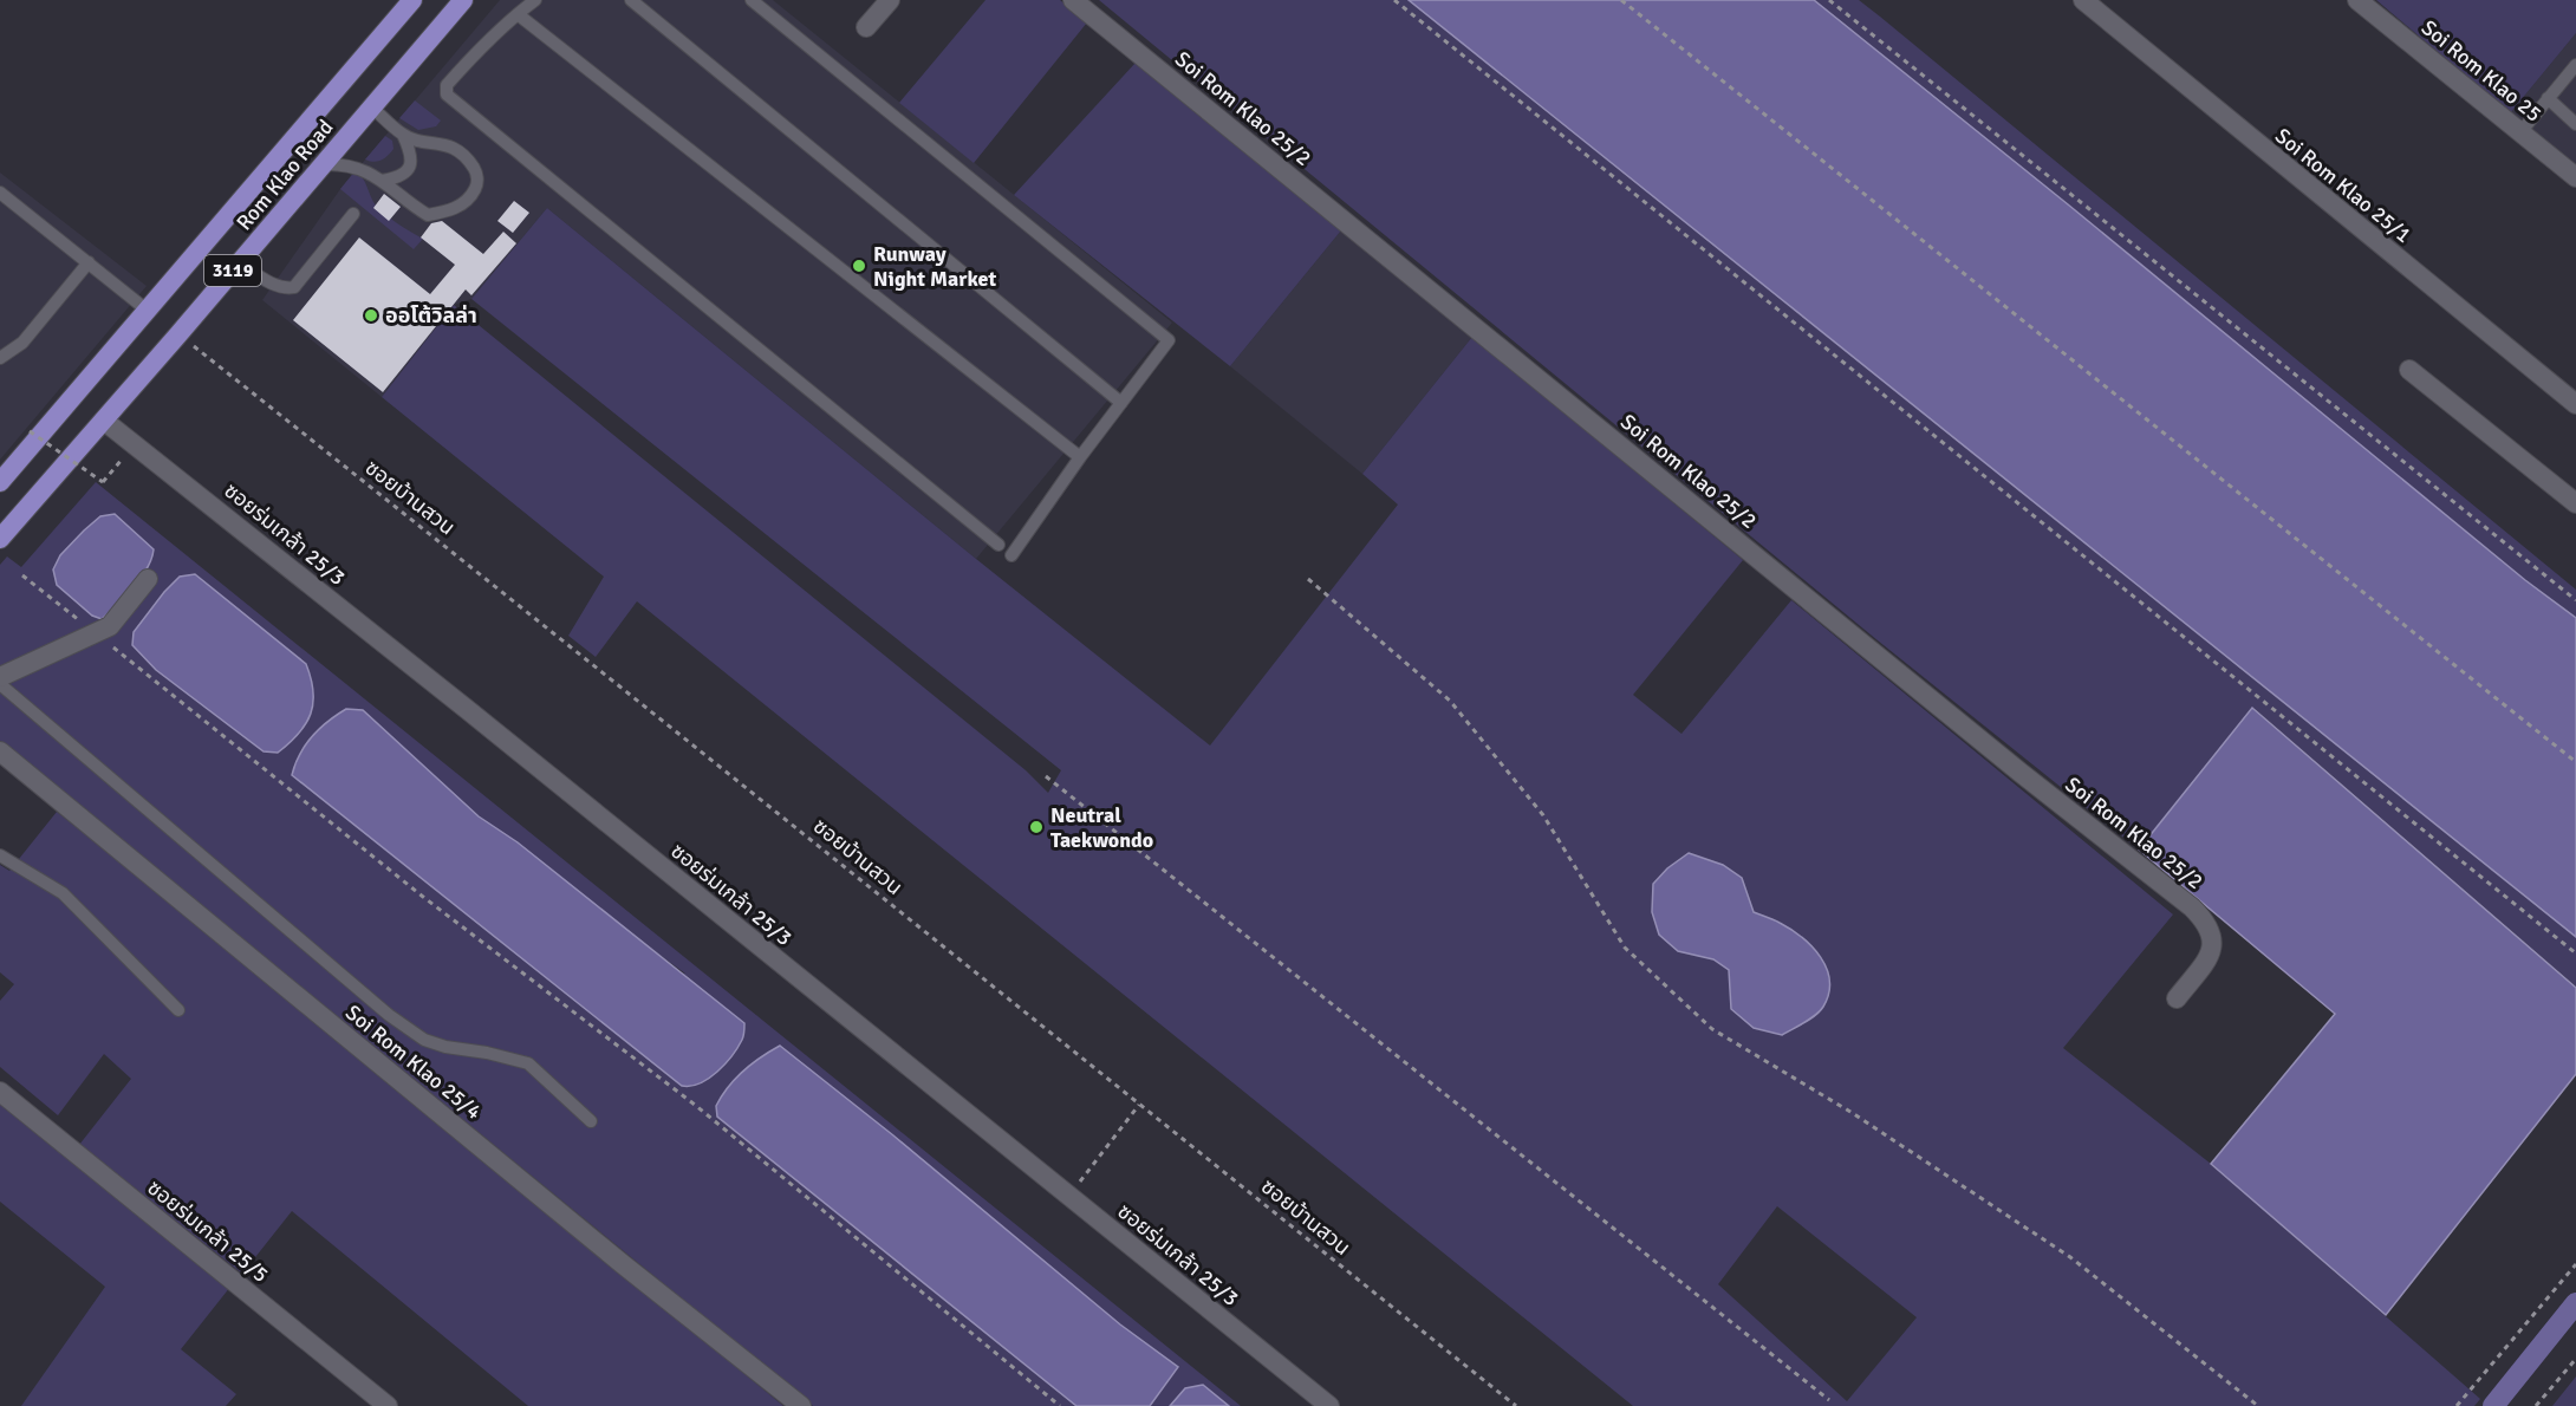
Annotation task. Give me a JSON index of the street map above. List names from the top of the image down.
{
  "streets": {
    "main road": ["Rom Klao Road", "3119"],
    "street": [
      "Soi Rom Klao 25",
      "Soi Rom Klao 25/2",
      "Soi Rom Klao 25/1",
      "ซอยร่มเกล้า 25/3",
      "Soi Rom Klao 25/4",
      "ซอยร่มเกล้า 25/5"
    ],
    "path": ["ซอยบ้านสวน"]
  },
  "crossings": [
    ["Rom Klao Road", "ซอยบ้านสวน"],
    ["Rom Klao Road", "ซอยร่มเกล้า 25/3"]
  ],
  "places": ["Runway Night Market", "ออโต้วิลล่า", "Neutral Taekwondo"]
}
